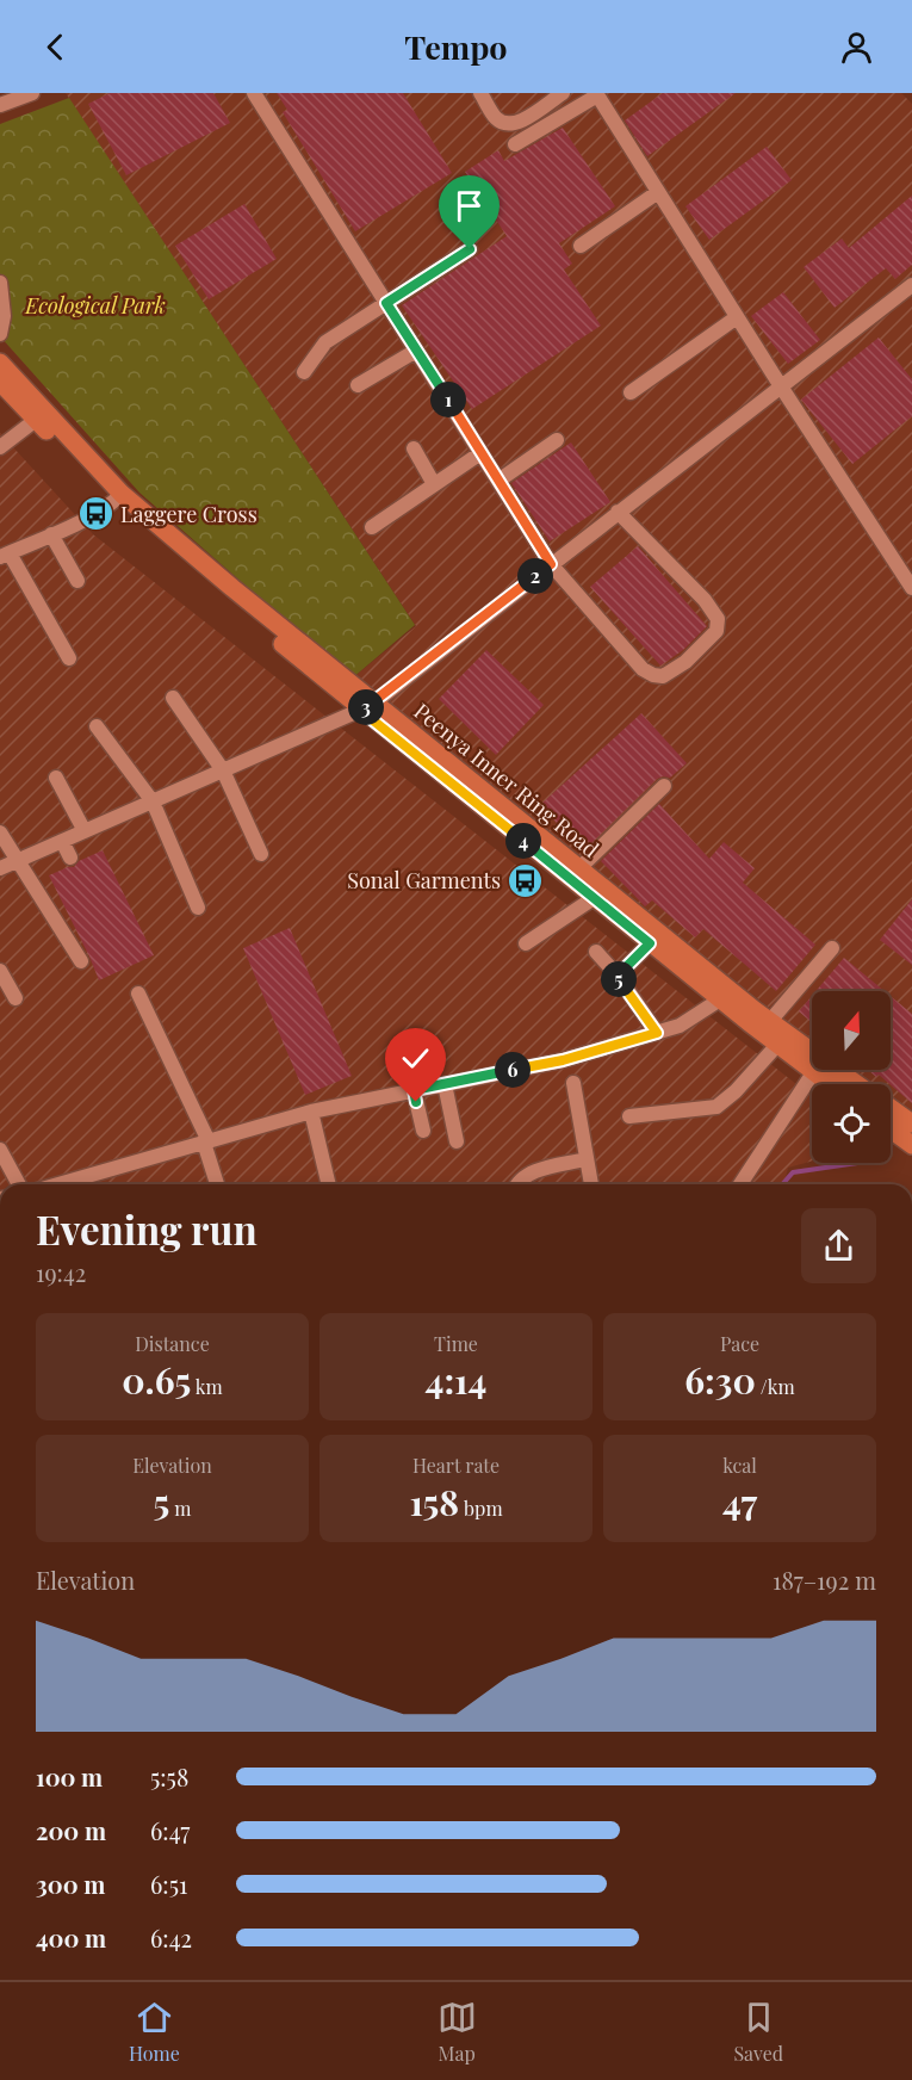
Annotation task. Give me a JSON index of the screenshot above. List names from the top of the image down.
{
  "streets": {
    "main road": ["Peenya Inner Ring Road"]
  },
  "parks": ["Ecological Park"],
  "places": {
    "bus stop": ["Laggere Cross", "Sonal Garments"]
  },
  "north": "top",
  "page": {
    "header": "Tempo",
    "pins": [
      "1",
      "2",
      "3",
      "4",
      "5",
      "6"
    ],
    "heading": ["Evening run", "19:42"],
    "stats": [
      ["Distance", "0.65 km"],
      ["Time", "4:14"],
      ["Pace", "6:30 /km"],
      ["Elevation", "5 m"],
      ["Heart rate", "158 bpm"],
      ["kcal", "47"]
    ],
    "chart": ["Elevation", "187–192 m"],
    "list": [
      {
        "name": "100 m",
        "note": "5:58"
      },
      {
        "name": "200 m",
        "note": "6:47"
      },
      {
        "name": "300 m",
        "note": "6:51"
      },
      {
        "name": "400 m",
        "note": "6:42"
      }
    ],
    "tabs": ["Home", "Map", "Saved"]
  }
}
